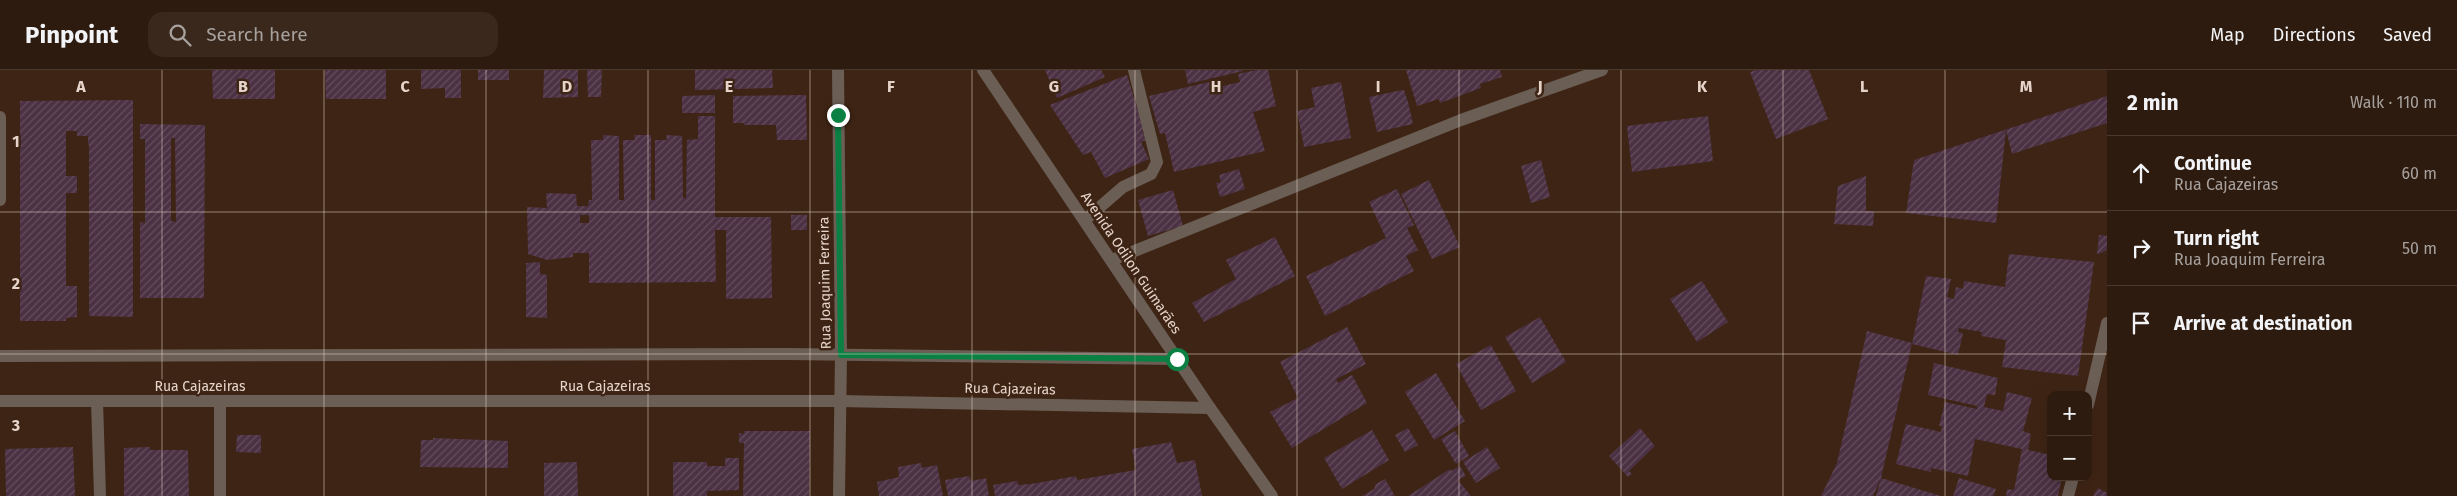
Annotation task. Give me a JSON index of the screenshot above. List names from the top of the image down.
{
  "streets": {
    "street": ["Avenida Odilon Guimarães", "Rua Joaquim Ferreira", "Rua Cajazeiras"]
  },
  "crossings": [
    ["Avenida Odilon Guimarães", "Rua Cajazeiras"],
    ["Rua Joaquim Ferreira", "Rua Cajazeiras"]
  ],
  "page": {
    "header": "Pinpoint",
    "search": "Search here",
    "nav": ["Map", "Directions", "Saved"],
    "heading": ["2 min", "Walk · 110 m"],
    "list": [
      ["Continue", "Rua Cajazeiras", "60 m"],
      ["Turn right", "Rua Joaquim Ferreira", "50 m"],
      "Arrive at destination"
    ],
    "map_buttons": ["+", "−"]
  },
  "grid": {
    "columns": [
      "A",
      "B",
      "C",
      "D",
      "E",
      "F",
      "G",
      "H",
      "I",
      "J",
      "K",
      "L",
      "M"
    ],
    "rows": ["1", "2", "3"]
  }
}
